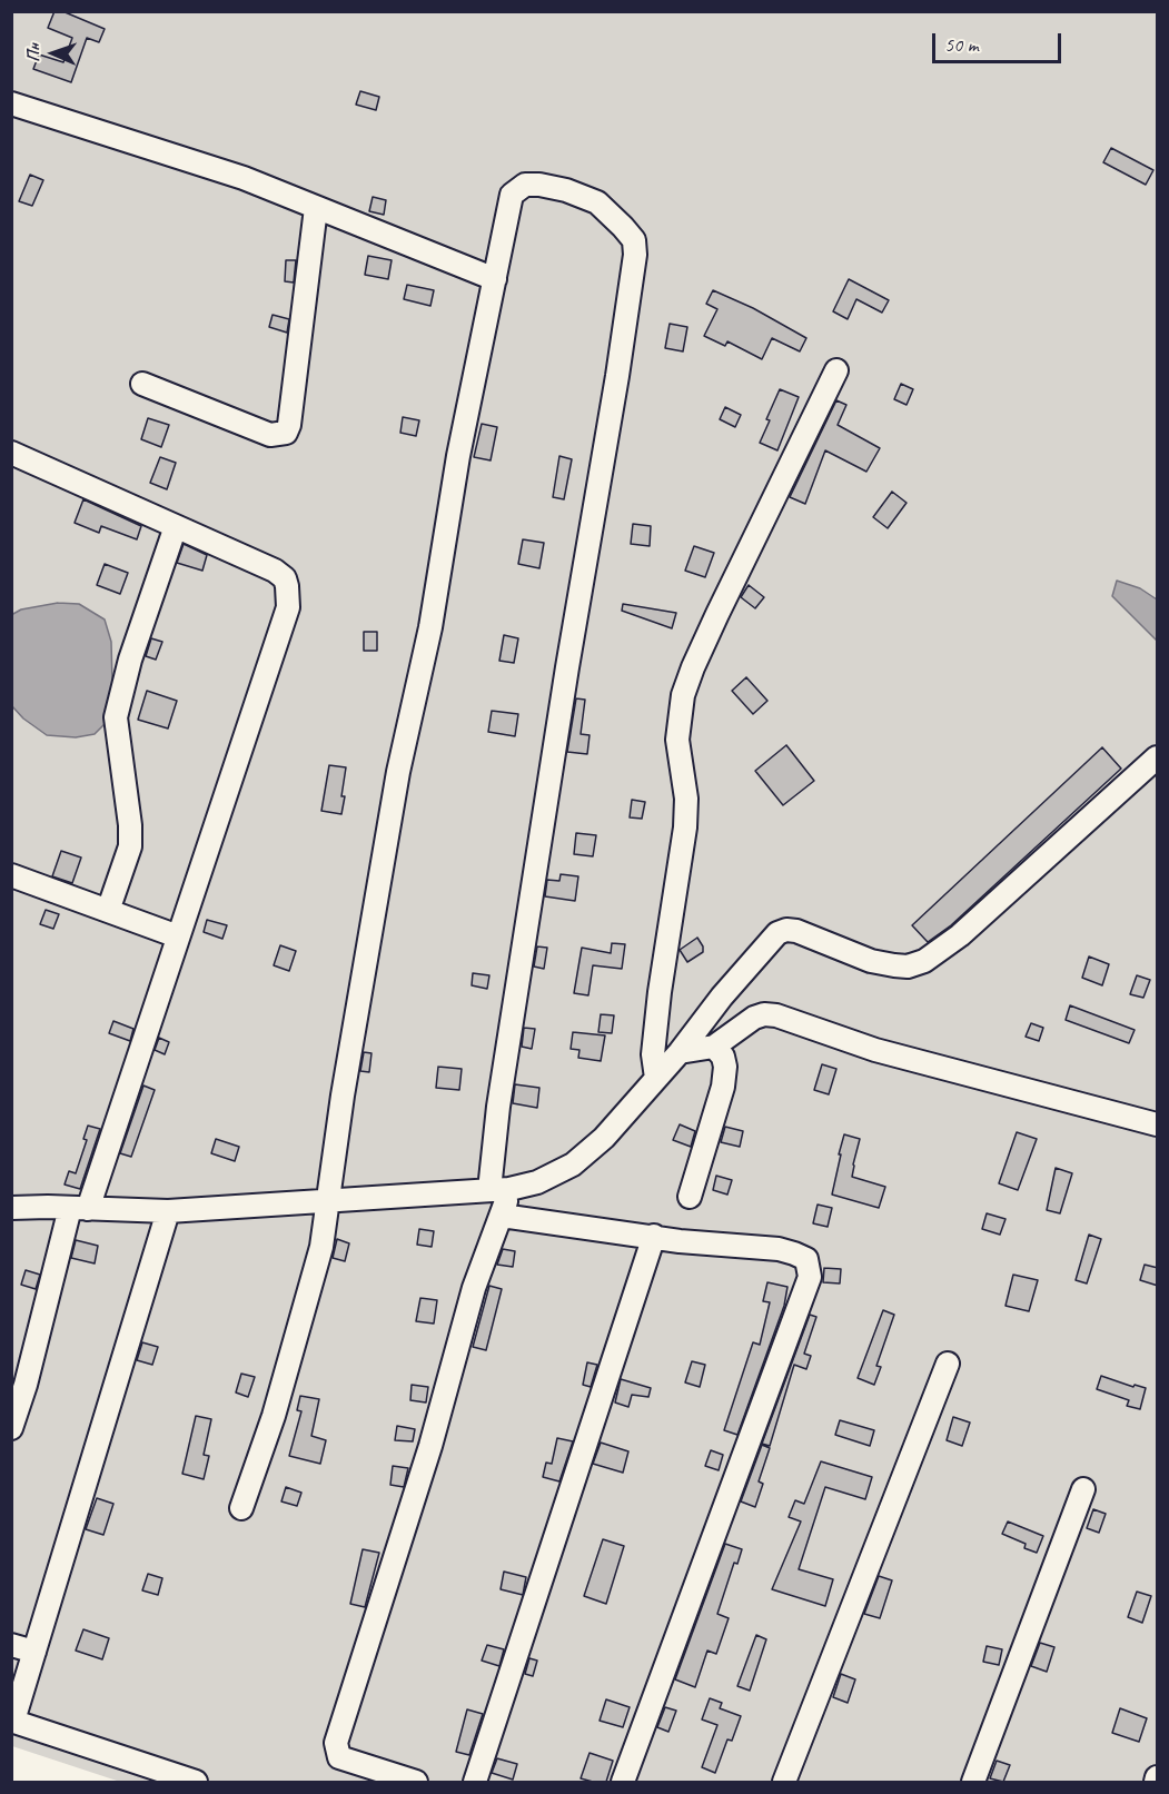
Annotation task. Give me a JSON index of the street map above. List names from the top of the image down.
{
  "scale_bar": "50 m",
  "north": "left"
}
